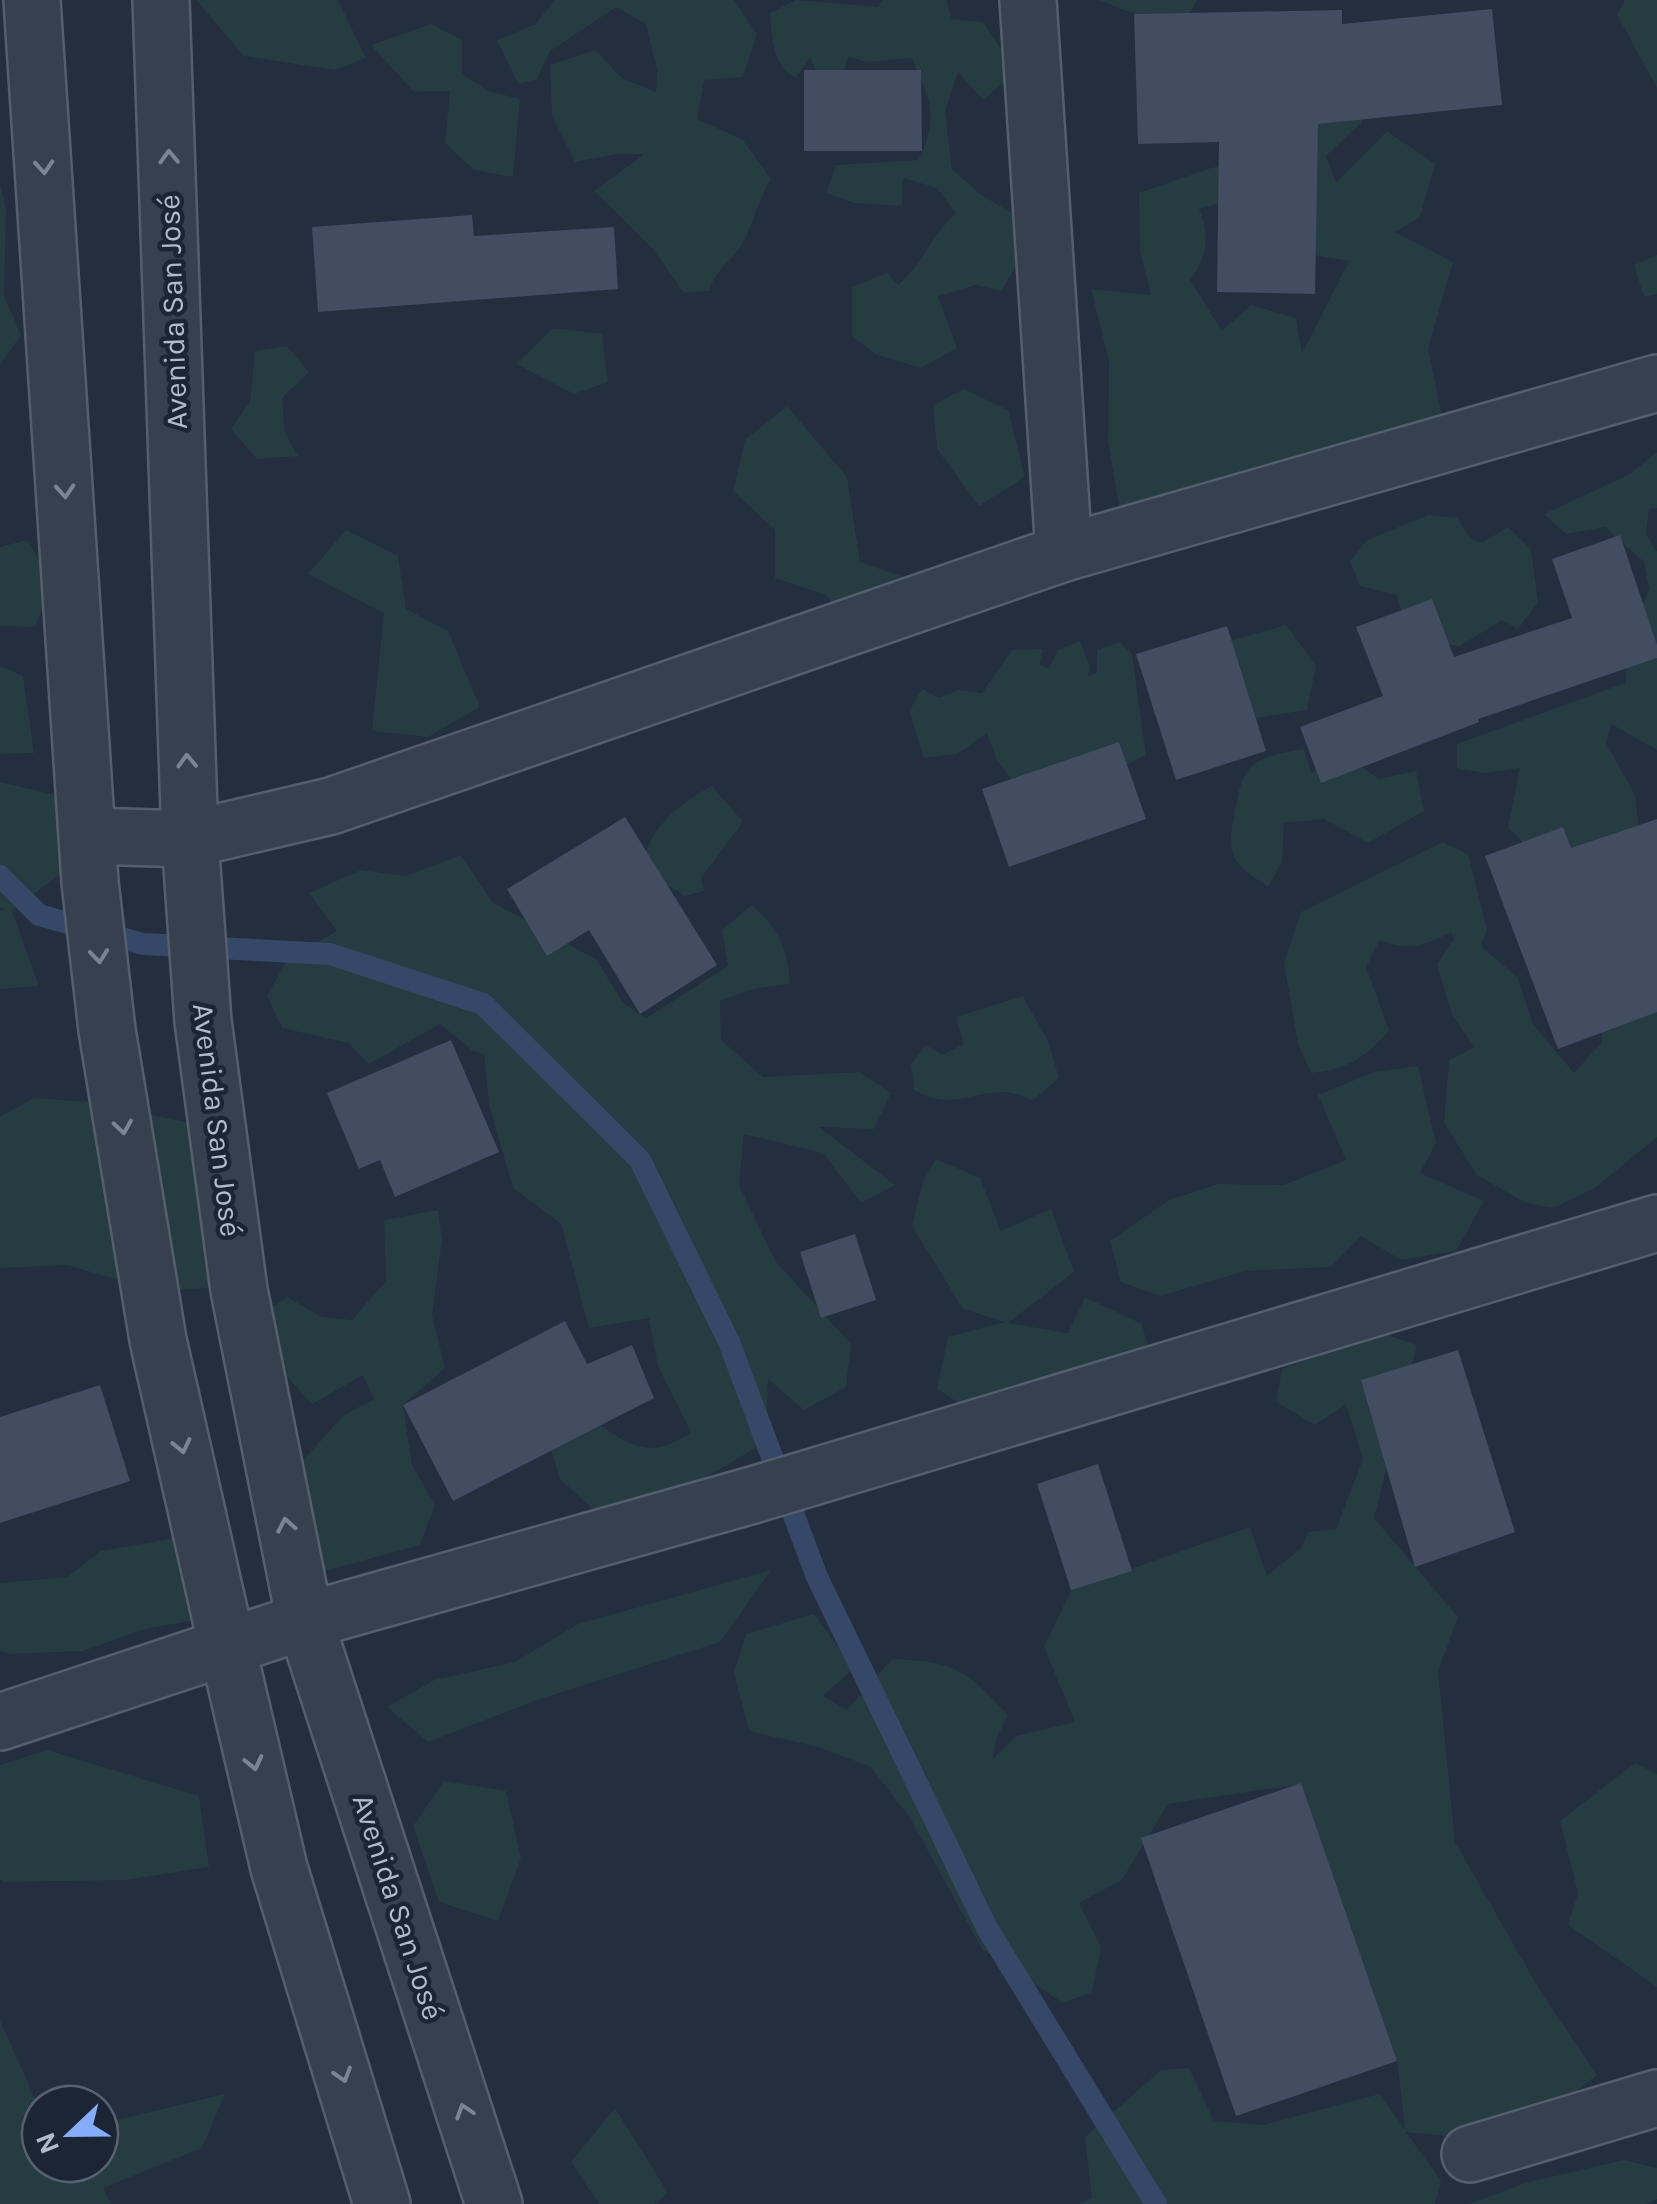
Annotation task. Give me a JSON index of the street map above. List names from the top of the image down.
{
  "streets": {
    "street": ["Avenida San José"]
  },
  "north": "left"
}
